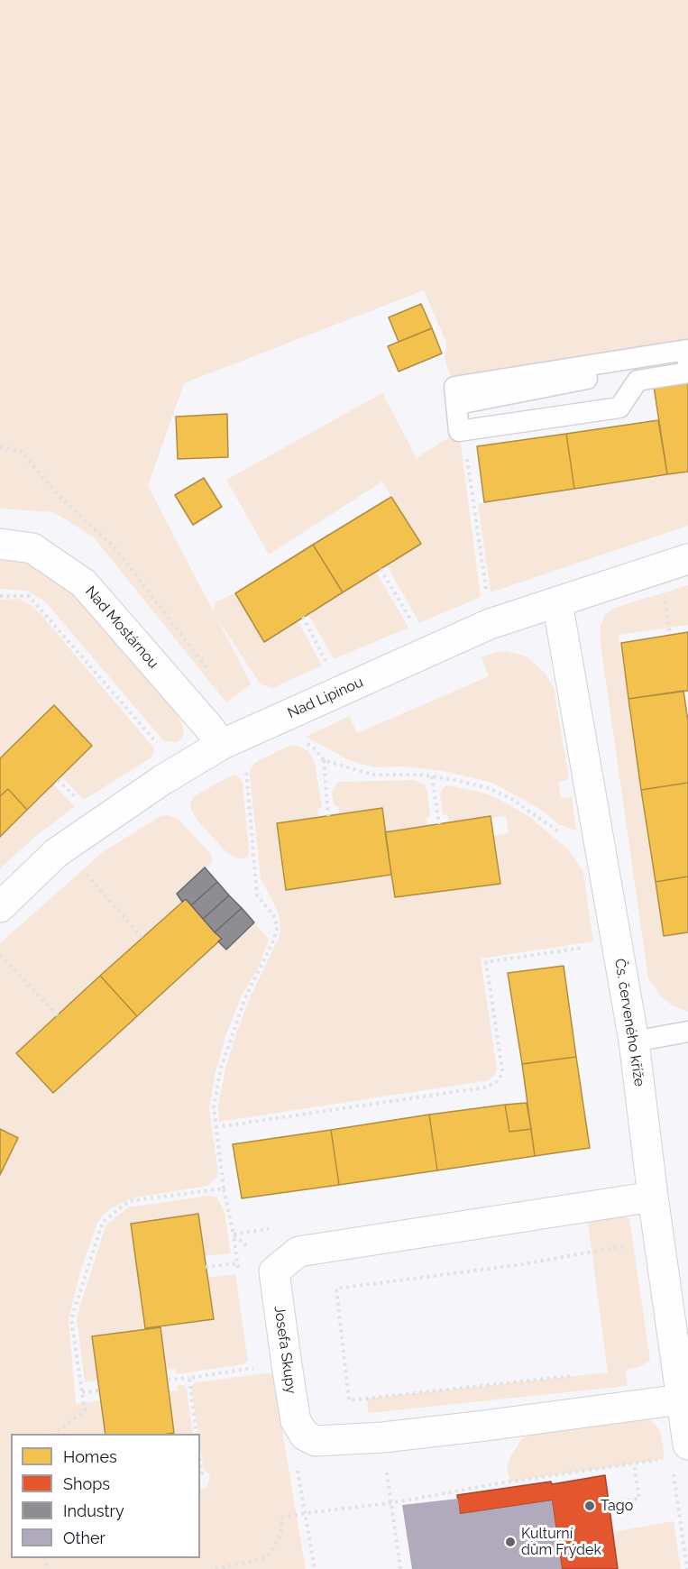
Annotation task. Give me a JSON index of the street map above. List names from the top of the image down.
{
  "streets": {
    "street": [
      "Nad Mostárnou",
      "Nad Lipinou",
      "Čs. červeného kříže",
      "Josefa Skupy"
    ]
  },
  "crossings": [
    ["Nad Mostárnou", "Nad Lipinou"],
    ["Nad Lipinou", "Čs. červeného kříže"]
  ],
  "places": ["Tago", "Kulturní dům Frýdek"],
  "legend": [
    "Homes",
    "Shops",
    "Industry",
    "Other"
  ]
}
